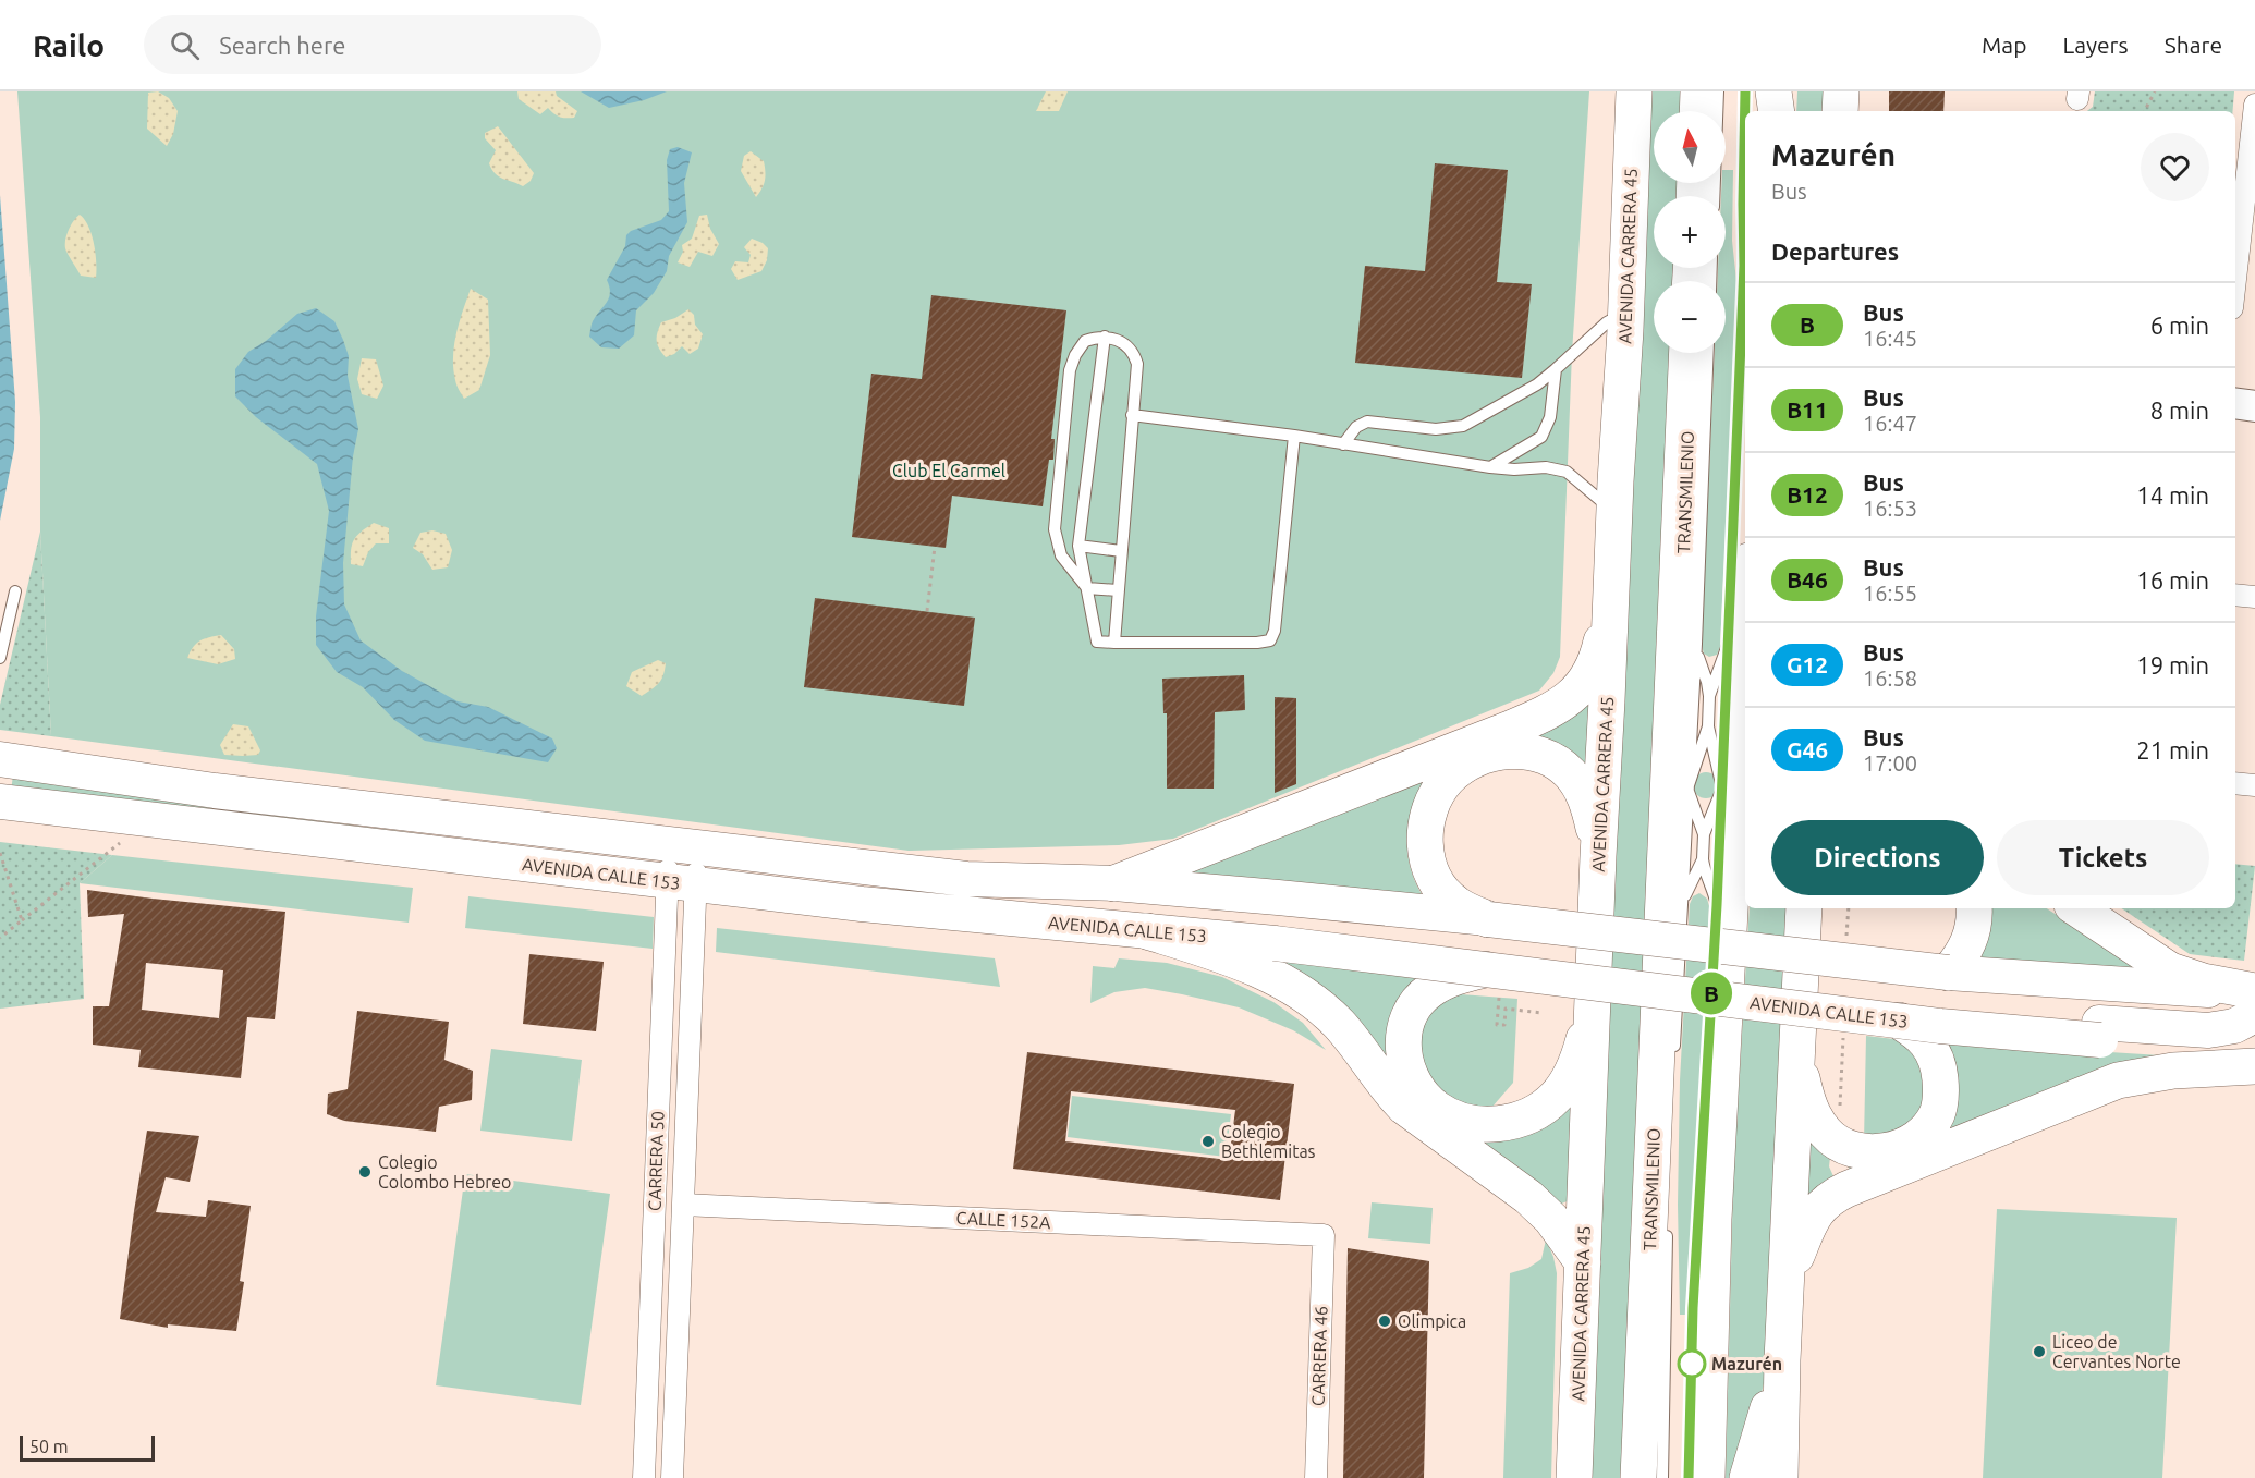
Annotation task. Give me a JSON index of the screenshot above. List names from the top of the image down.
{
  "streets": {
    "highway": ["AVENIDA CARRERA 45"],
    "main road": ["AVENIDA CALLE 153"],
    "street": ["CARRERA 50", "CALLE 152A", "CARRERA 46"],
    "lane": ["TRANSMILENIO"]
  },
  "crossings": [
    ["AVENIDA CALLE 153", "CARRERA 50"],
    ["CARRERA 50", "CALLE 152A"],
    ["CALLE 152A", "CARRERA 46"]
  ],
  "parks": ["Club El Carmel"],
  "places": [
    "Colegio Bethlemitas",
    "Colegio Colombo Hebreo",
    "Olimpica",
    "Liceo de Cervantes Norte",
    "Mazurén"
  ],
  "lines": ["bus line B"],
  "scale_bar": "50 m",
  "north": "top",
  "page": {
    "header": "Railo",
    "search": "Search here",
    "nav": ["Map", "Layers", "Share"],
    "on_map": "B",
    "map_buttons": ["+", "−"],
    "heading": [
      ["Mazurén", "Bus"],
      "Departures"
    ],
    "list": [
      {
        "mark": "B",
        "name": "Bus",
        "note": "16:45",
        "value": "6 min"
      },
      {
        "mark": "B11",
        "name": "Bus",
        "note": "16:47",
        "value": "8 min"
      },
      {
        "mark": "B12",
        "name": "Bus",
        "note": "16:53",
        "value": "14 min"
      },
      {
        "mark": "B46",
        "name": "Bus",
        "note": "16:55",
        "value": "16 min"
      },
      {
        "mark": "G12",
        "name": "Bus",
        "note": "16:58",
        "value": "19 min"
      },
      {
        "mark": "G46",
        "name": "Bus",
        "note": "17:00",
        "value": "21 min"
      }
    ],
    "buttons": ["Directions", "Tickets"],
    "scale": "50 m"
  }
}
